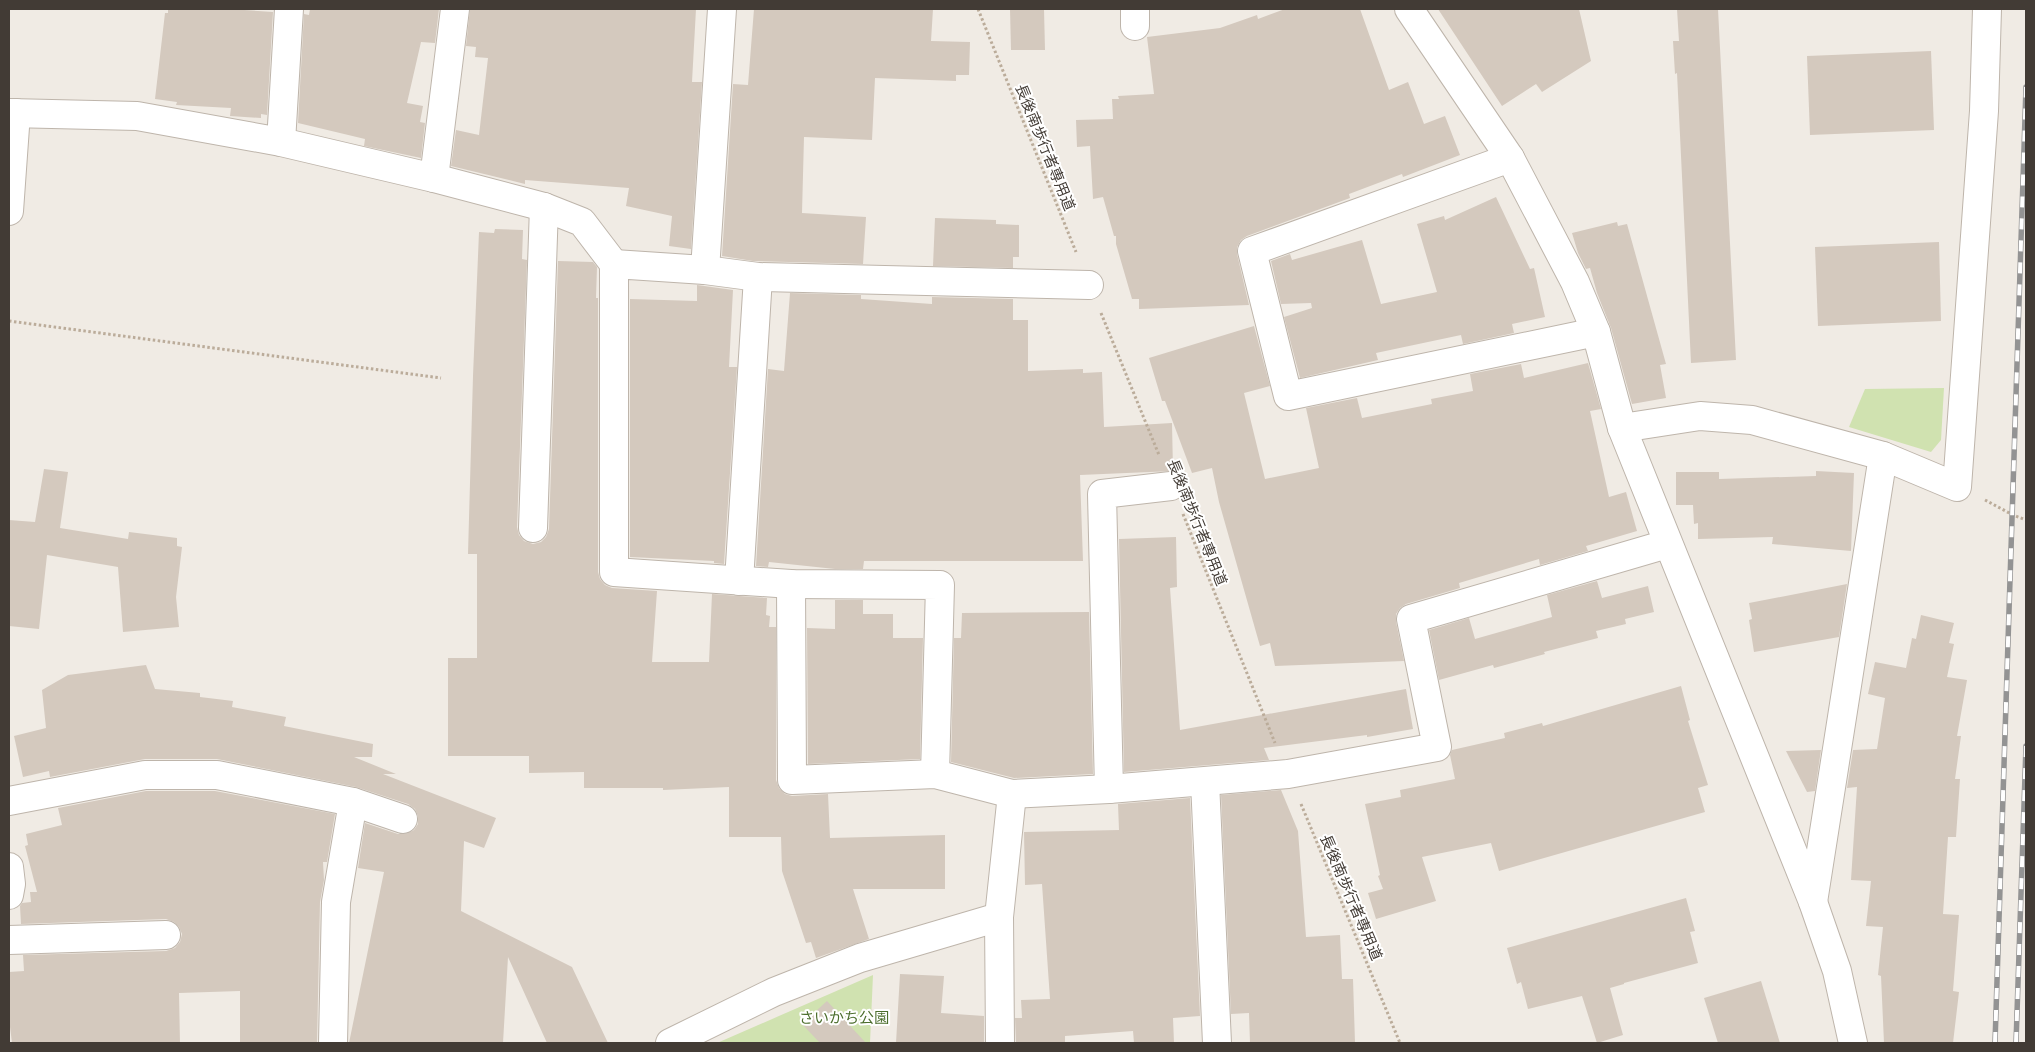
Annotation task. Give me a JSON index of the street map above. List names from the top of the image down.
{
  "streets": {
    "path": ["長後南歩行者専用道"]
  },
  "parks": ["さいかち公園"]
}
